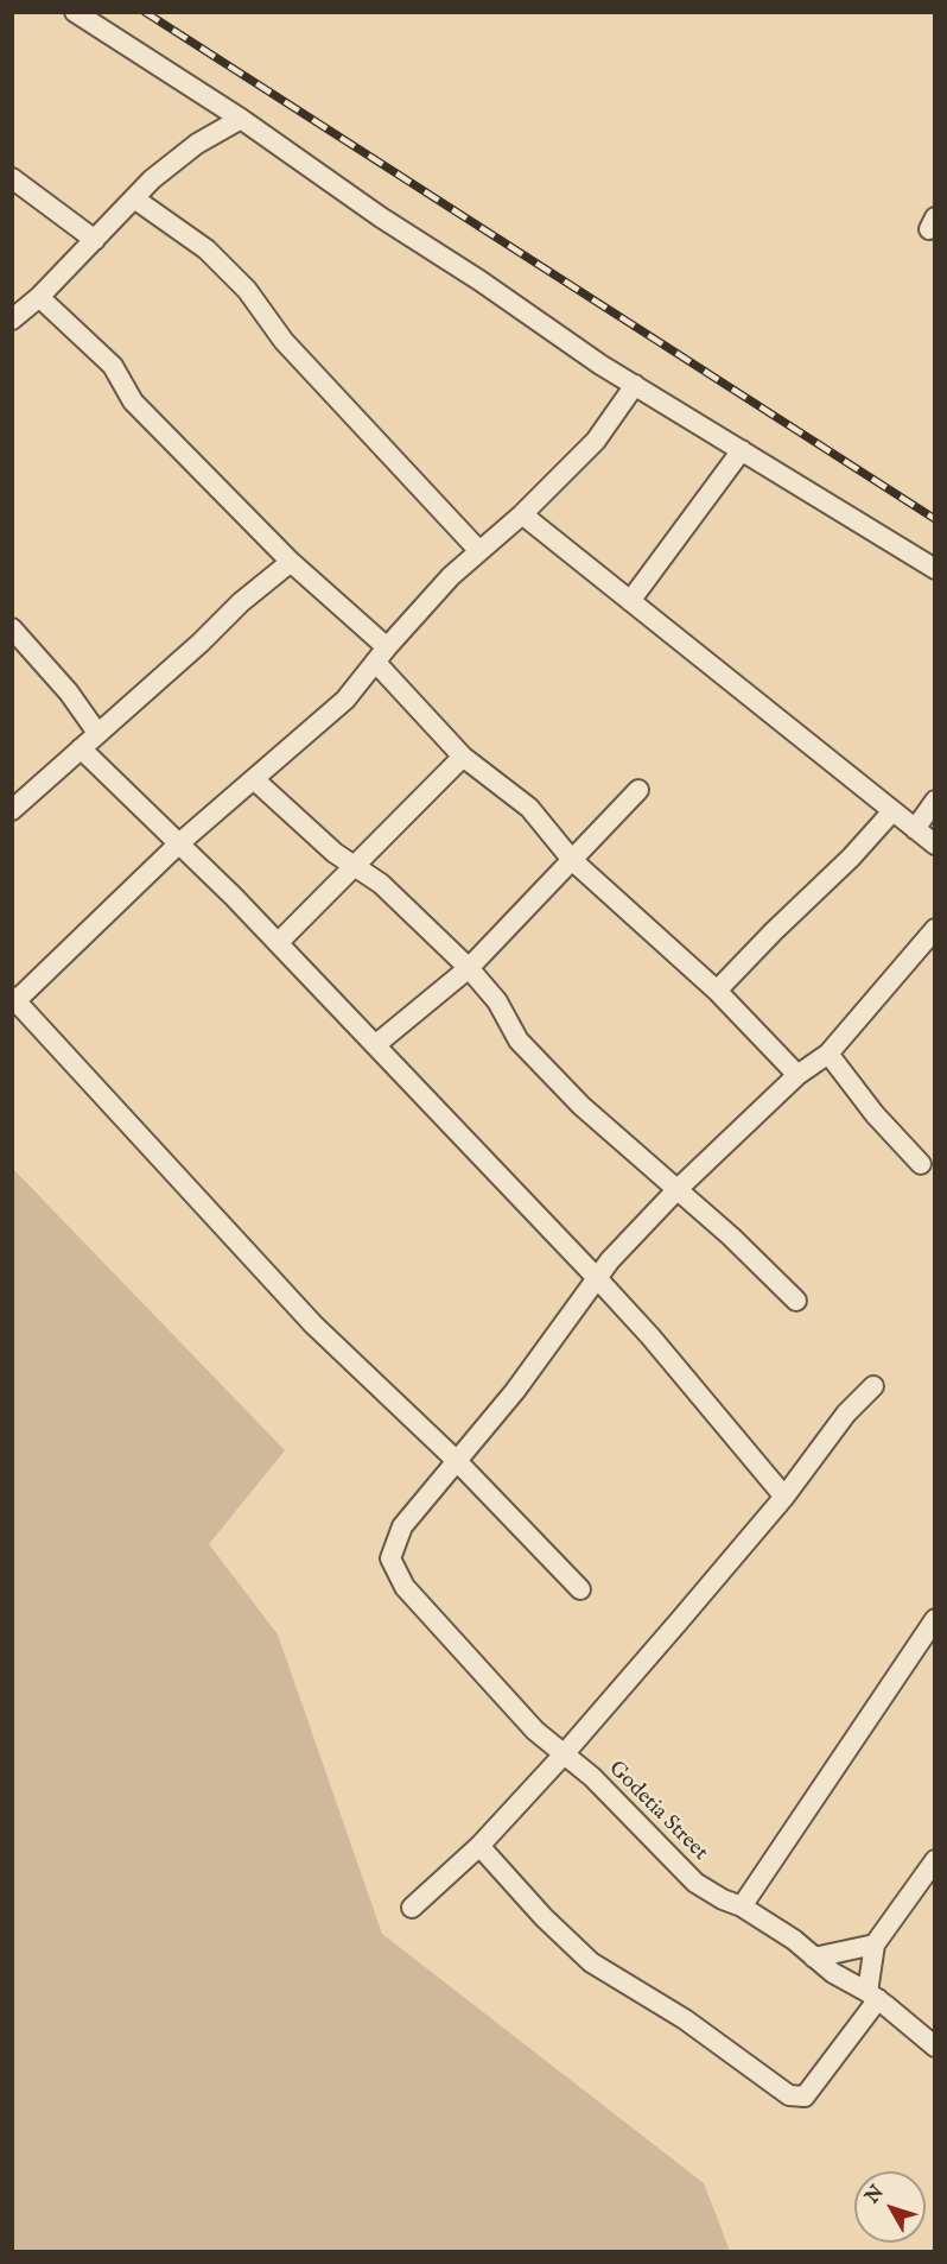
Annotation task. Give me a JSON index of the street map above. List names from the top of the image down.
{
  "streets": {
    "street": ["Godetia Street"]
  },
  "north": "top left"
}
